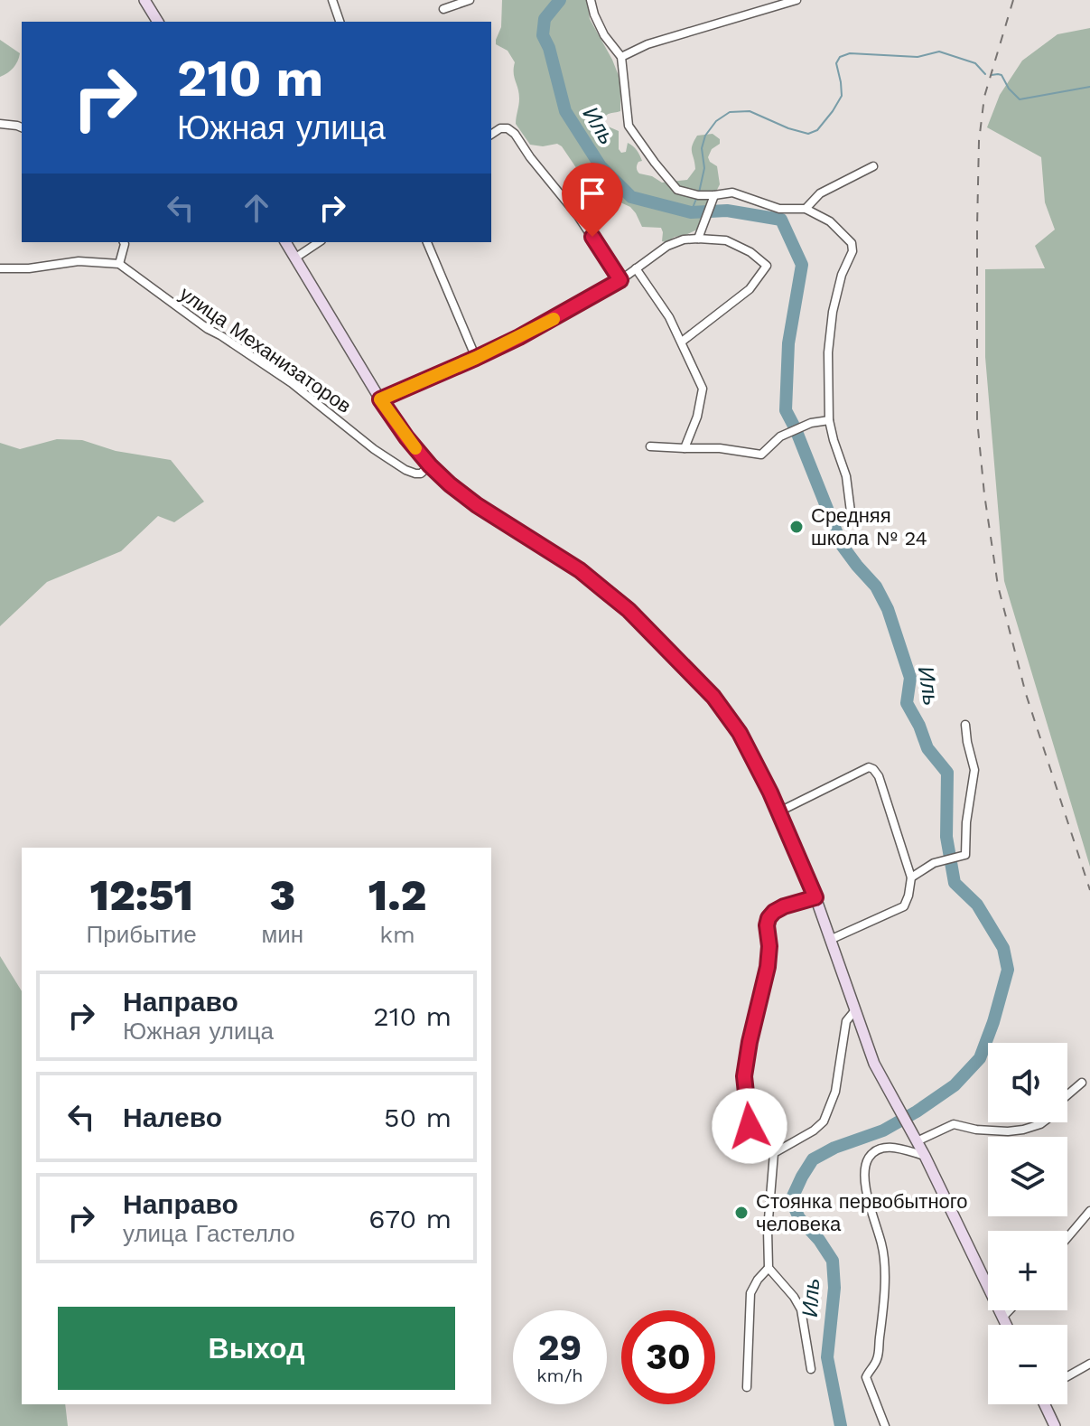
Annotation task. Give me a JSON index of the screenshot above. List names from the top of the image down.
{
  "streets": {
    "street": ["улица Механизаторов"]
  },
  "water": ["Иль"],
  "places": ["Средняя школа № 24", "Стоянка первобытного человека"],
  "page": {
    "turn": ["210 m", "Южная улица"],
    "eta": [
      "12:51",
      "Прибытие",
      "3",
      "мин",
      "1.2",
      "km"
    ],
    "list": [
      {
        "name": "Направо",
        "note": "Южная улица",
        "value": "210 m"
      },
      {
        "name": "Налево",
        "value": "50 m"
      },
      {
        "name": "Направо",
        "note": "улица Гастелло",
        "value": "670 m"
      }
    ],
    "map_buttons": ["+", "−"],
    "buttons": "Выход",
    "speed": "29 km/h",
    "limit": "30"
  }
}
